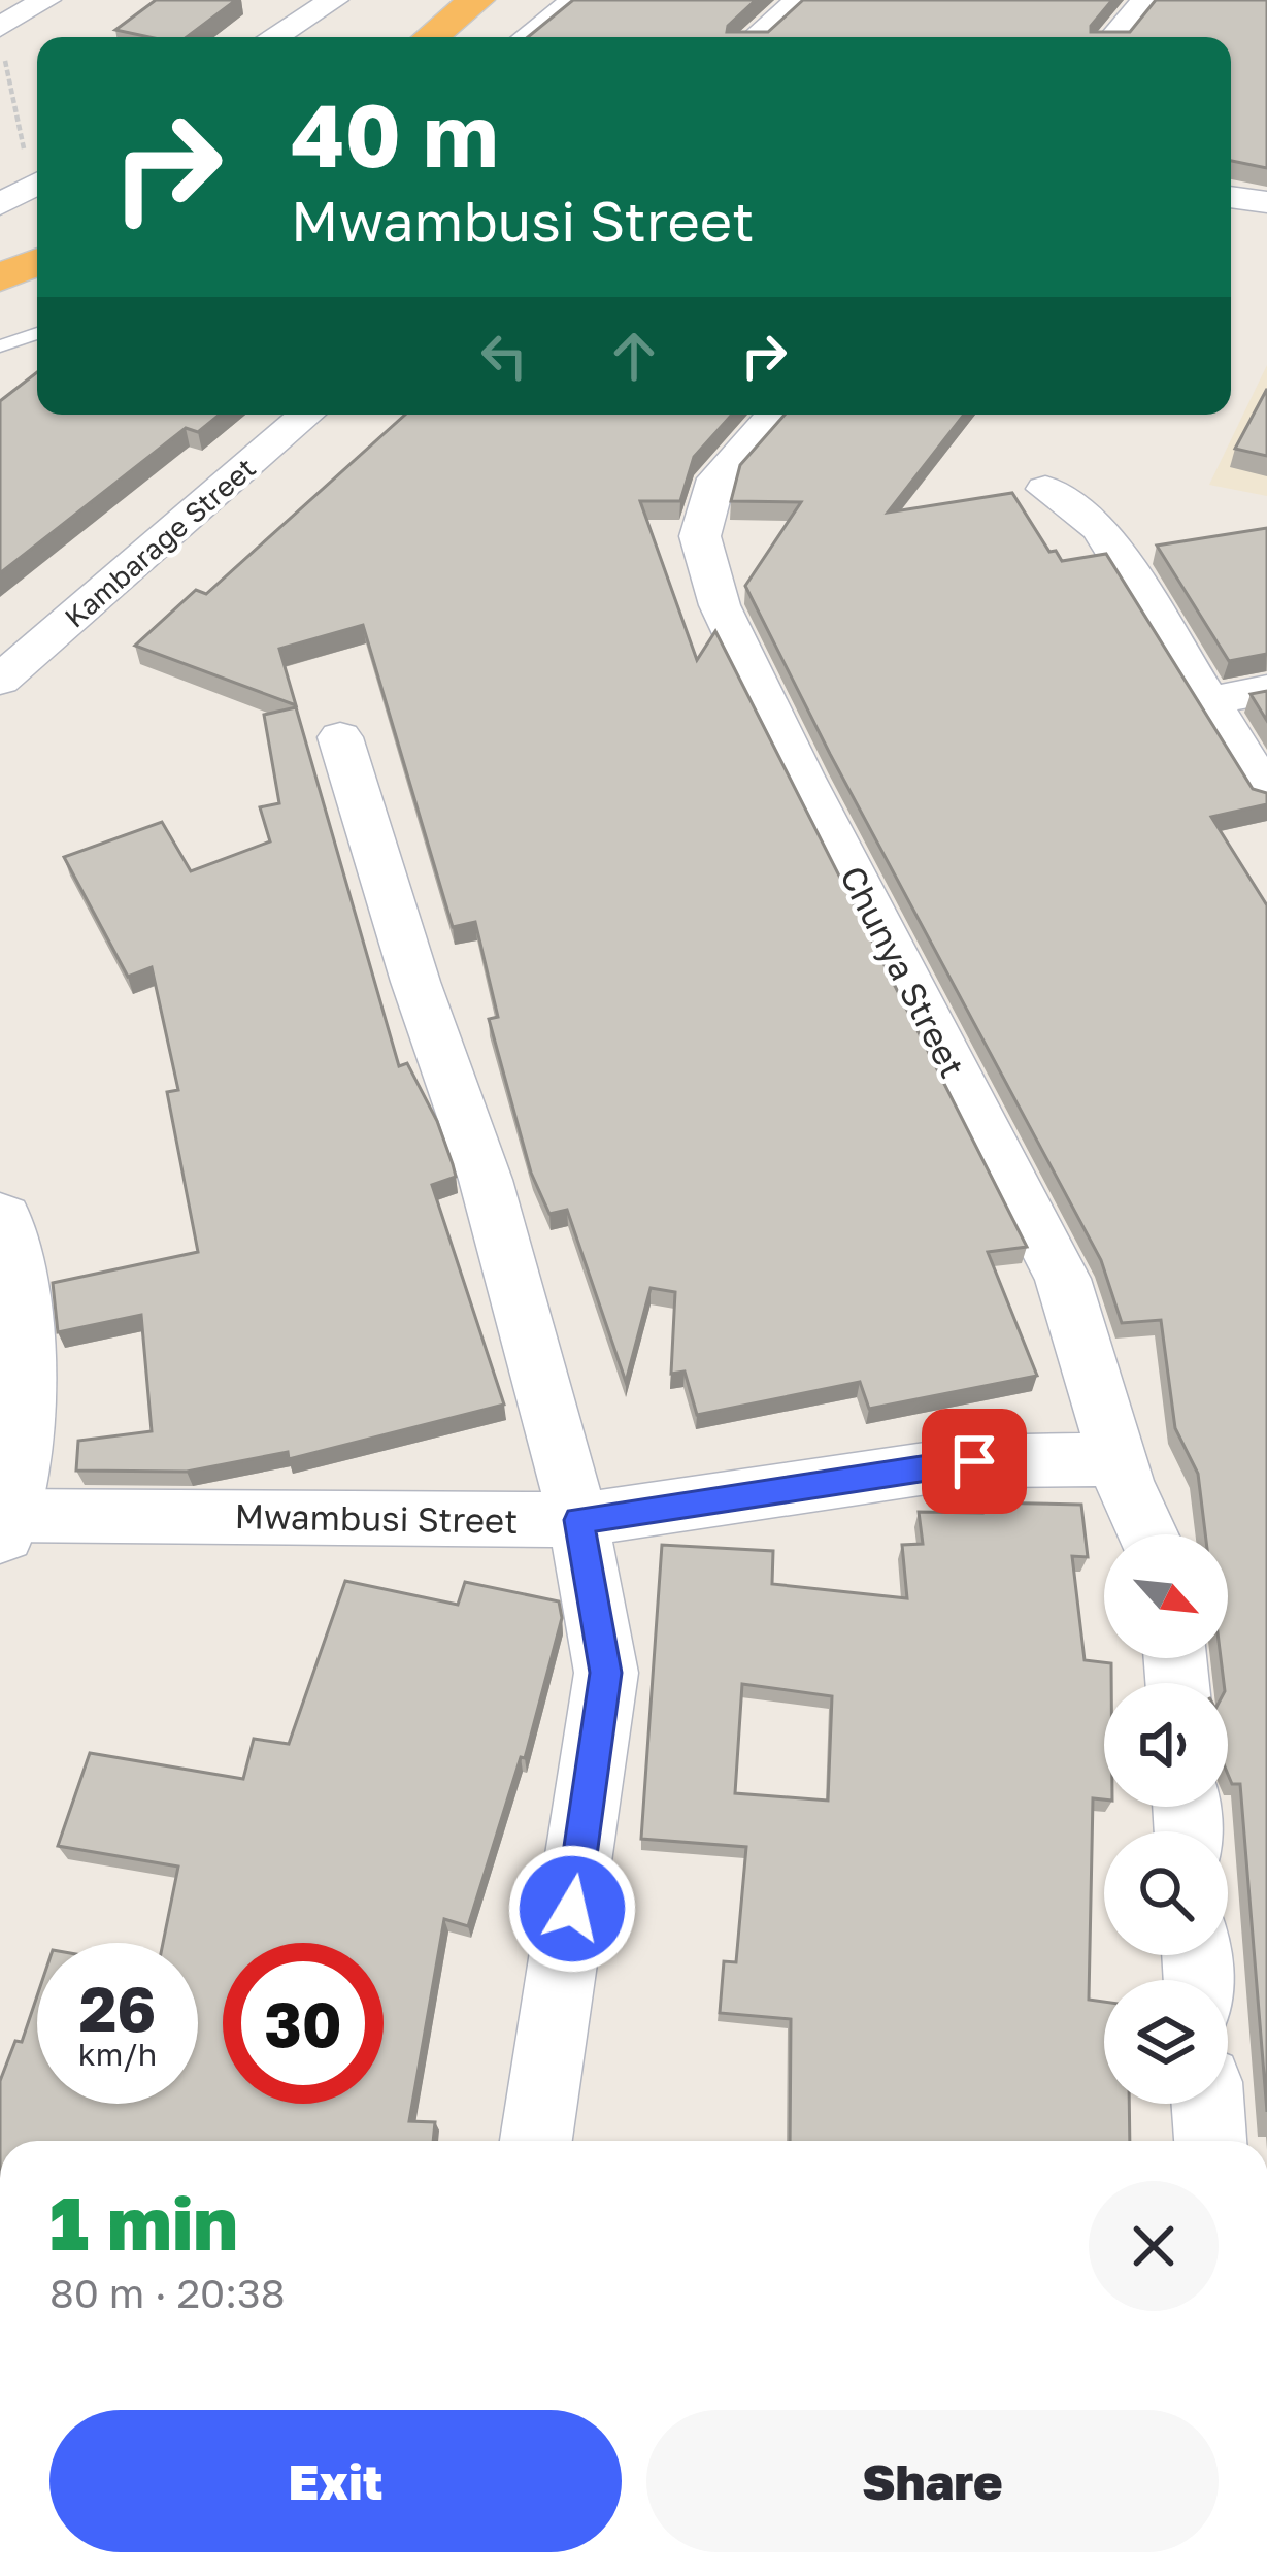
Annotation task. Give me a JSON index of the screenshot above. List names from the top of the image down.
{
  "streets": {
    "street": ["Kambarage Street", "Chunya Street", "Mwambusi Street"]
  },
  "crossings": [
    ["Chunya Street", "Mwambusi Street"]
  ],
  "north": "bottom right",
  "page": {
    "turn": ["40 m", "Mwambusi Street"],
    "speed": "26 km/h",
    "limit": "30",
    "heading": ["1 min", "80 m · 20:38"],
    "buttons": ["Exit", "Share"]
  }
}
